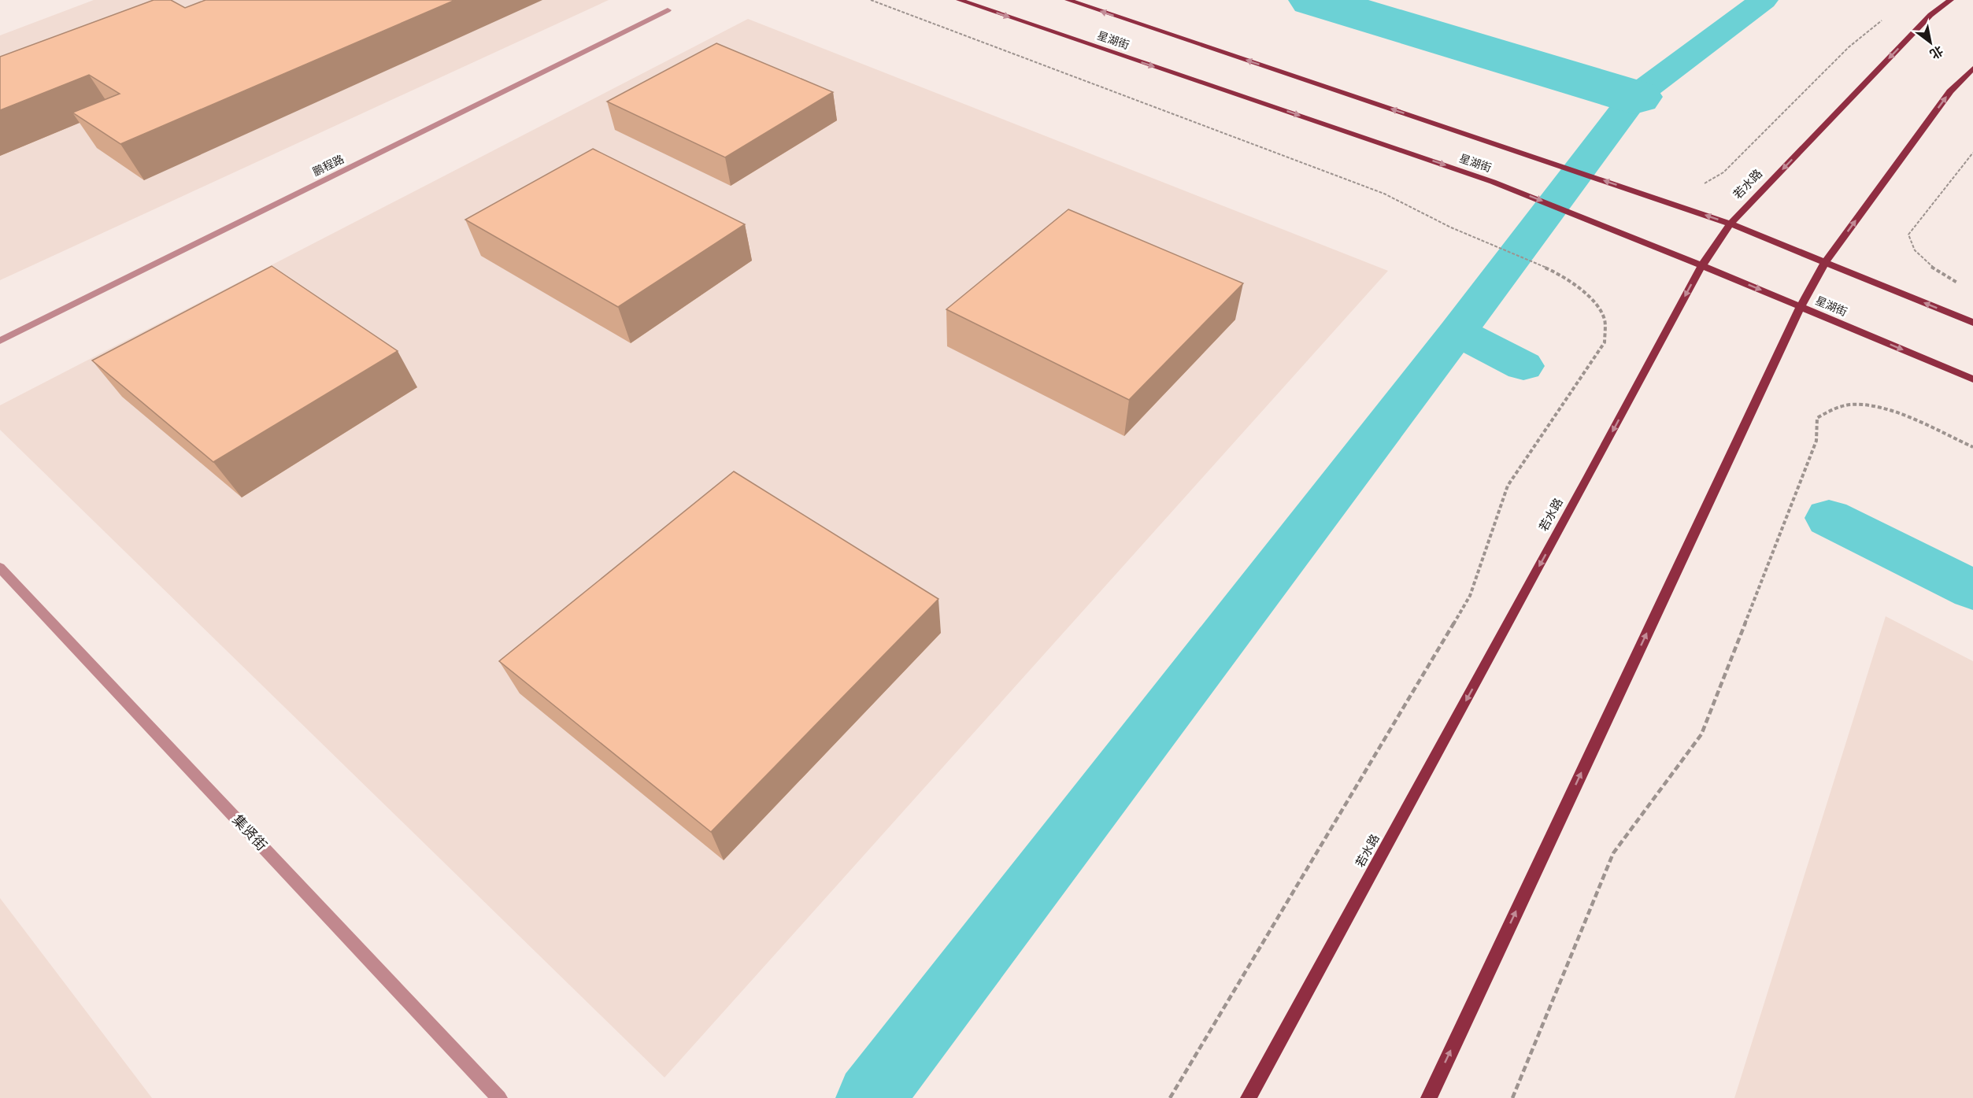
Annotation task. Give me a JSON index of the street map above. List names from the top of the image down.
{
  "streets": {
    "main road": ["星湖街", "若水路"],
    "street": ["鹏程路", "集贤街"]
  },
  "crossings": [
    ["星湖街", "若水路"]
  ],
  "one_way": ["若水路"],
  "north": "bottom right"
}
